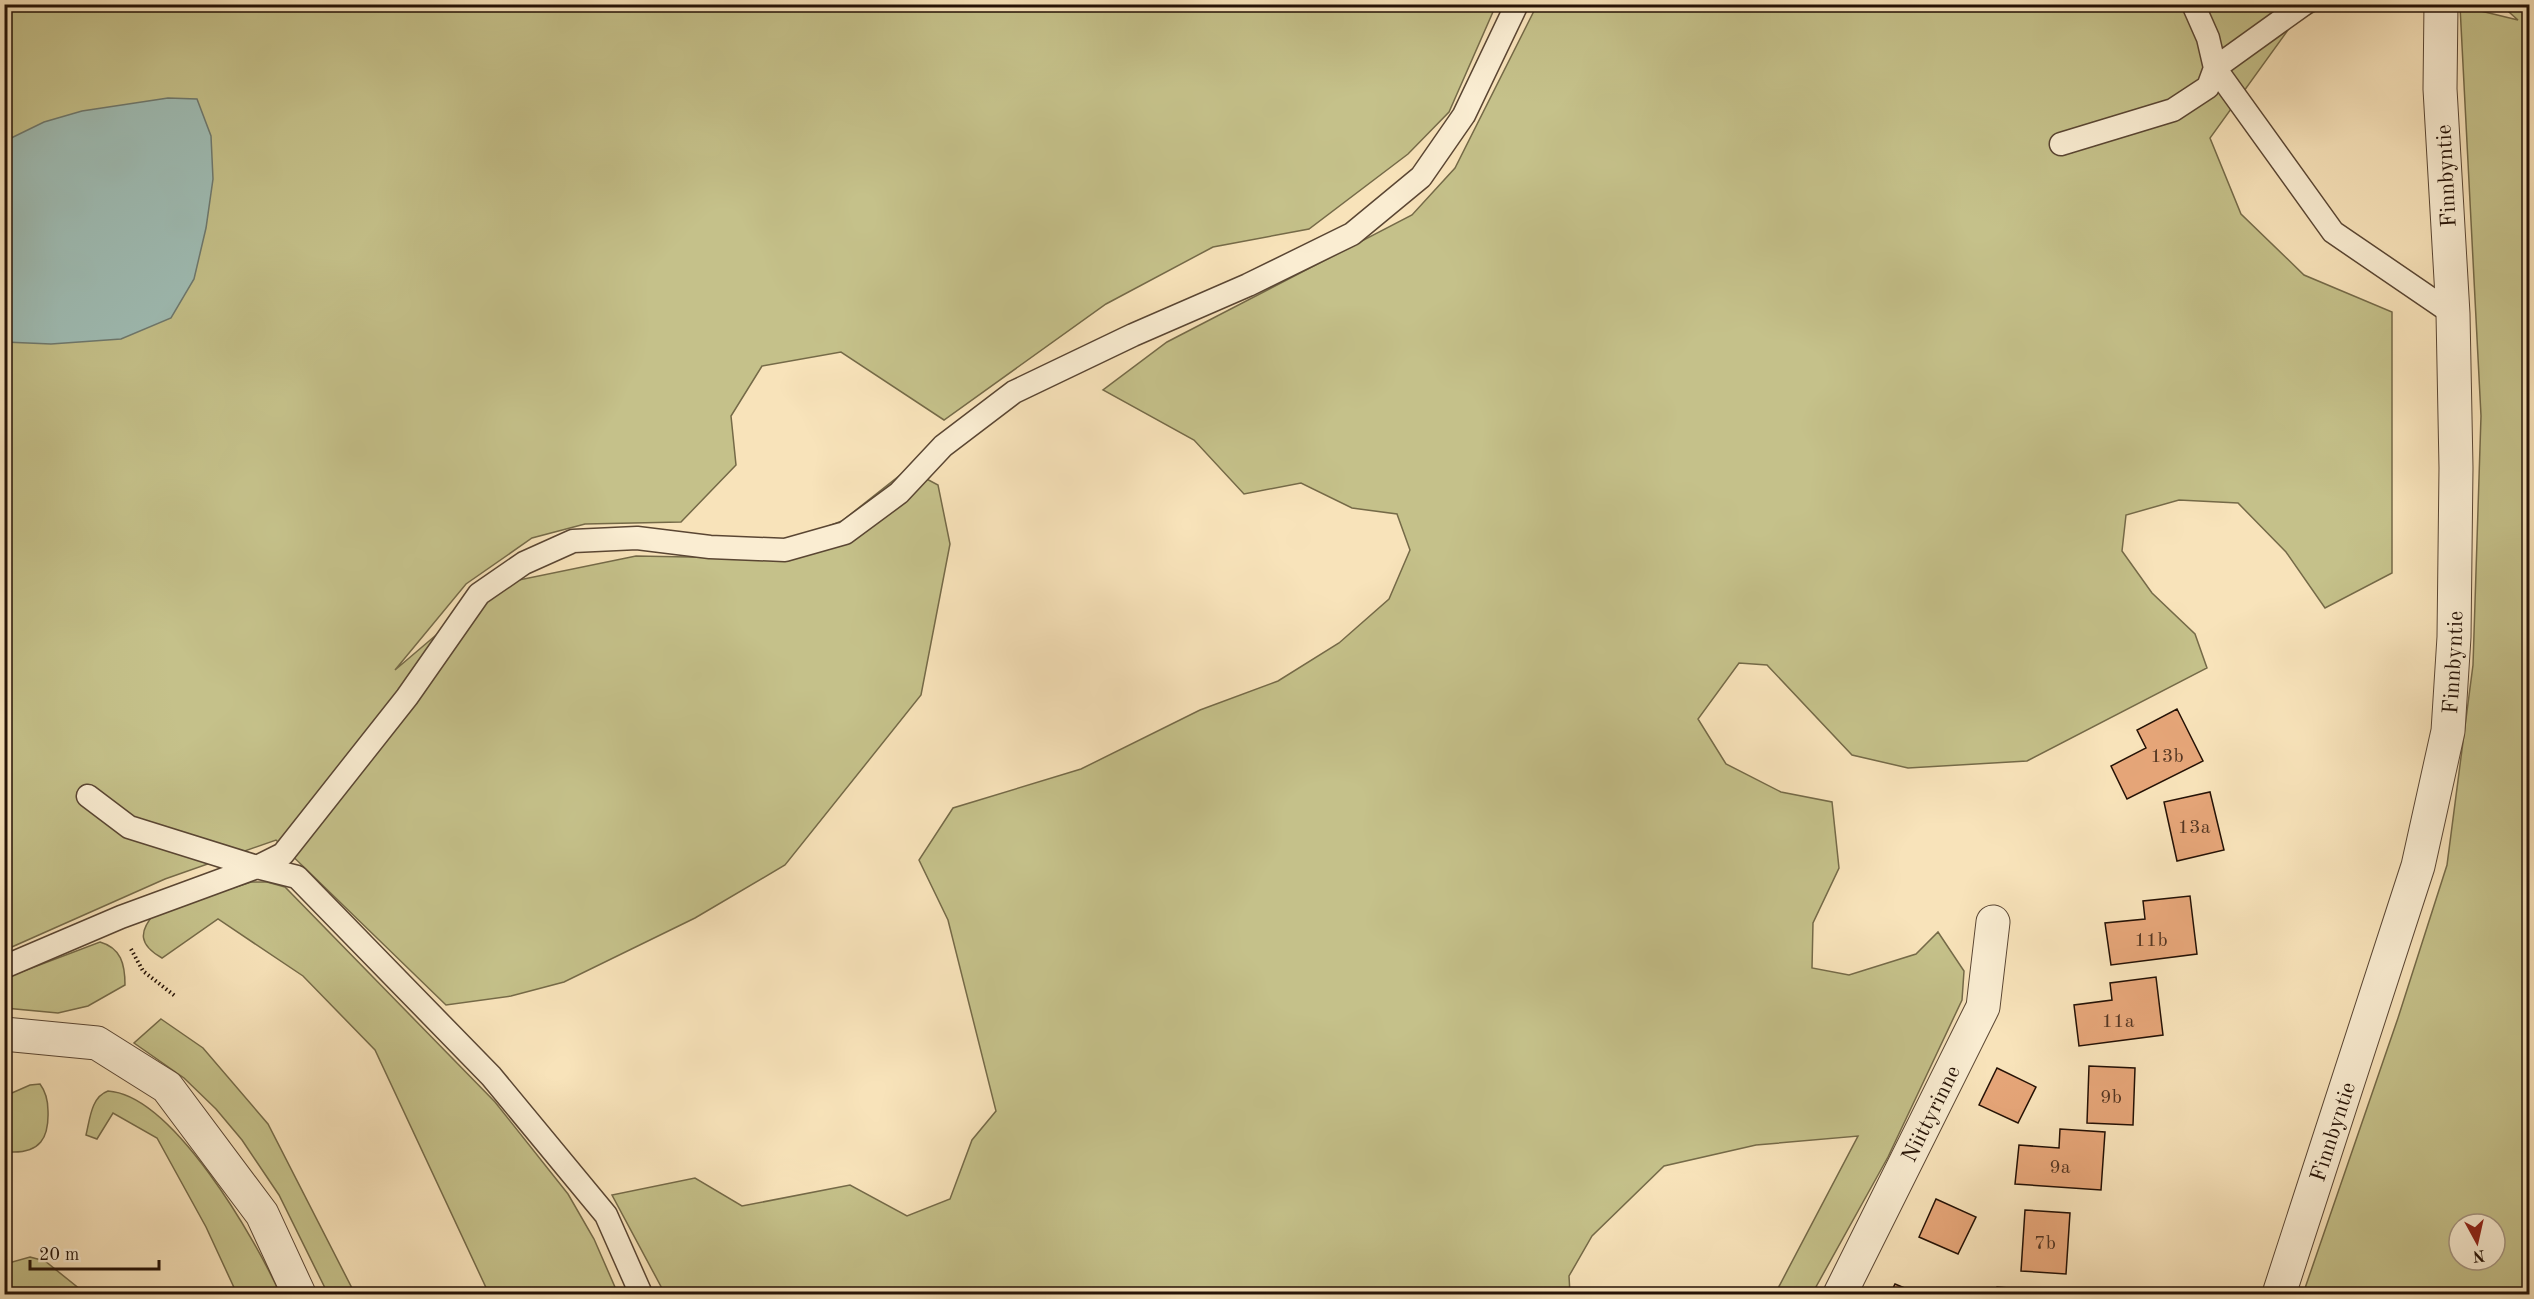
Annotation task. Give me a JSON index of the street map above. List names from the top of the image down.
{
  "streets": {
    "street": ["Finnbyntie", "Niittyrinne"]
  },
  "house_numbers": [
    "13b",
    "13a",
    "11b",
    "11a",
    "9b",
    "9a",
    "7b"
  ],
  "scale_bar": "20 m",
  "north": "bottom"
}
